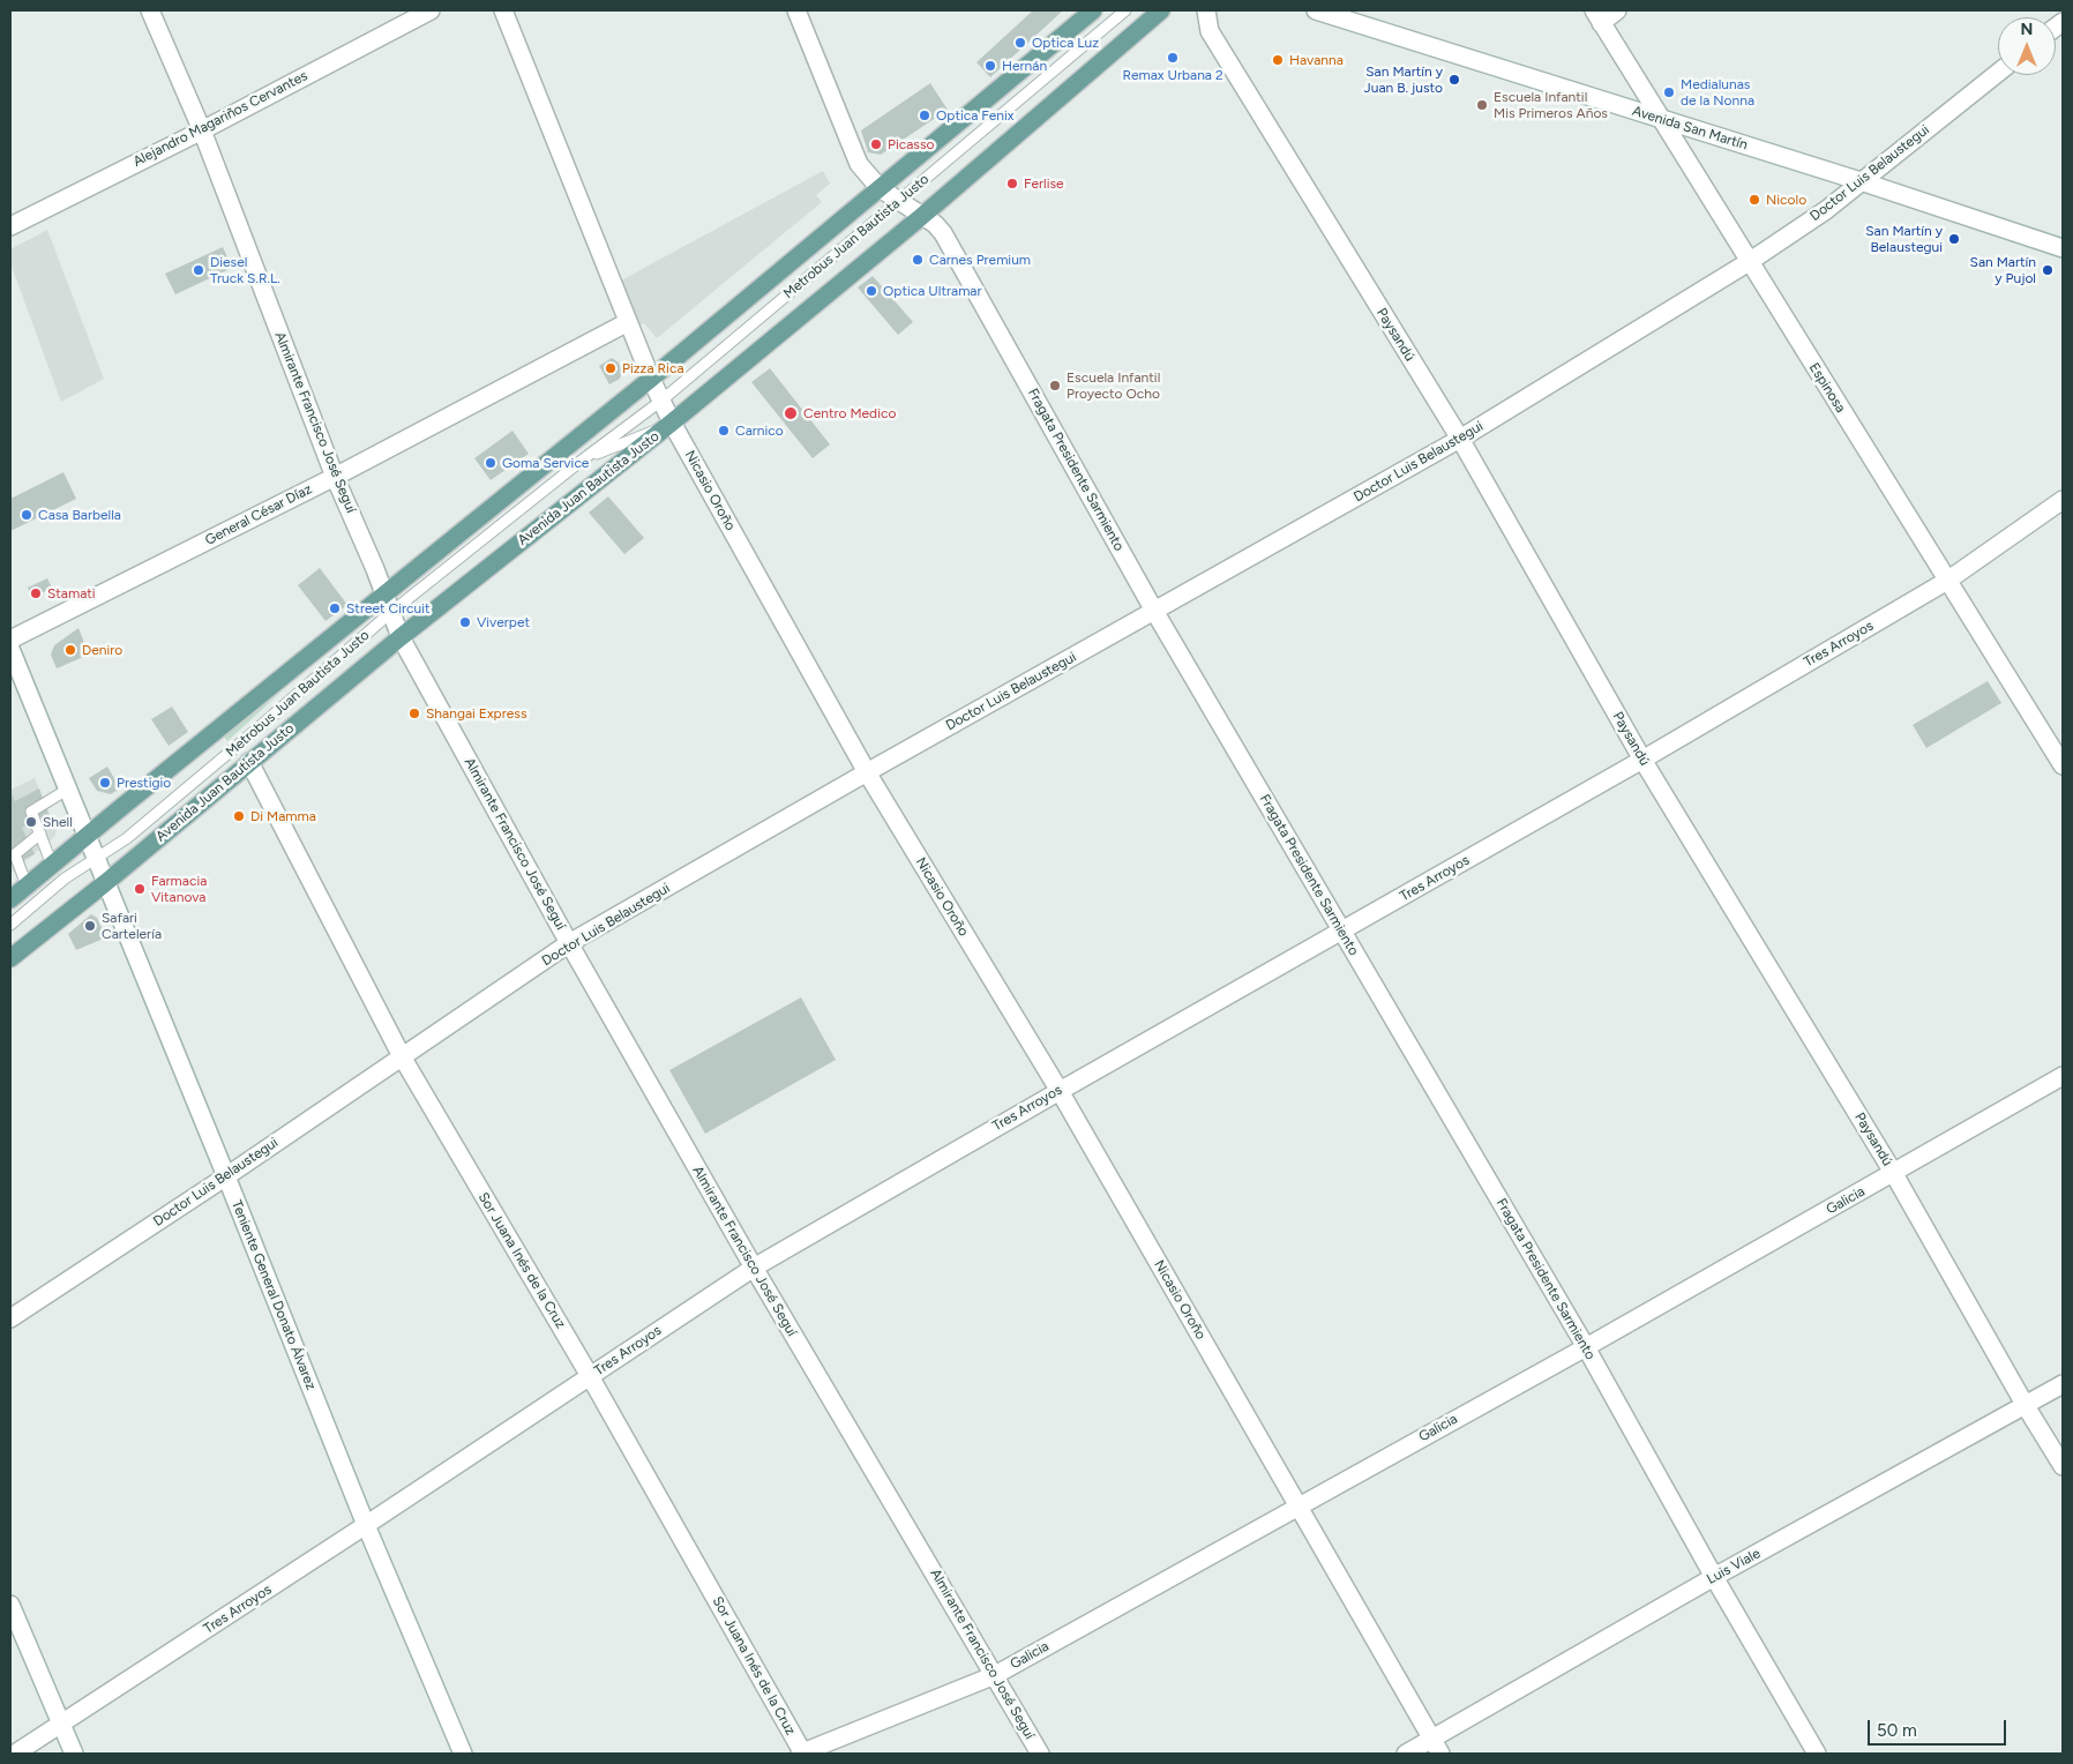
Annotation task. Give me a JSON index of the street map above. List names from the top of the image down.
{
  "streets": {
    "main road": ["Avenida Juan Bautista Justo"],
    "street": [
      "Alejandro Magariños Cervantes",
      "Avenida San Martín",
      "Doctor Luis Belaustegui",
      "Paysandú",
      "Espinosa",
      "Almirante Francisco José Seguí",
      "Fragata Presidente Sarmiento",
      "Nicasio Oroño",
      "General César Díaz",
      "Tres Arroyos",
      "Galicia",
      "Sor Juana Inés de la Cruz",
      "Teniente General Donato Álvarez",
      "Luis Viale"
    ],
    "lane": ["Metrobus Juan Bautista Justo"]
  },
  "crossings": [
    ["Alejandro Magariños Cervantes", "Almirante Francisco José Seguí"],
    ["Avenida San Martín", "Doctor Luis Belaustegui"],
    ["Avenida San Martín", "Espinosa"],
    ["Doctor Luis Belaustegui", "Paysandú"],
    ["Doctor Luis Belaustegui", "Espinosa"],
    ["Doctor Luis Belaustegui", "Almirante Francisco José Seguí"],
    ["Doctor Luis Belaustegui", "Fragata Presidente Sarmiento"],
    ["Doctor Luis Belaustegui", "Nicasio Oroño"],
    ["Doctor Luis Belaustegui", "Sor Juana Inés de la Cruz"],
    ["Doctor Luis Belaustegui", "Teniente General Donato Álvarez"],
    ["Metrobus Juan Bautista Justo", "Almirante Francisco José Seguí"],
    ["Metrobus Juan Bautista Justo", "Fragata Presidente Sarmiento"],
    ["Metrobus Juan Bautista Justo", "Avenida Juan Bautista Justo"],
    ["Metrobus Juan Bautista Justo", "Nicasio Oroño"],
    ["Metrobus Juan Bautista Justo", "Teniente General Donato Álvarez"],
    ["Paysandú", "Tres Arroyos"],
    ["Paysandú", "Galicia"],
    ["Paysandú", "Luis Viale"],
    ["Espinosa", "Tres Arroyos"],
    ["Almirante Francisco José Seguí", "Avenida Juan Bautista Justo"],
    ["Almirante Francisco José Seguí", "General César Díaz"],
    ["Almirante Francisco José Seguí", "Tres Arroyos"],
    ["Almirante Francisco José Seguí", "Galicia"],
    ["Fragata Presidente Sarmiento", "Avenida Juan Bautista Justo"],
    ["Fragata Presidente Sarmiento", "Tres Arroyos"],
    ["Fragata Presidente Sarmiento", "Galicia"],
    ["Fragata Presidente Sarmiento", "Luis Viale"],
    ["Avenida Juan Bautista Justo", "Nicasio Oroño"],
    ["Avenida Juan Bautista Justo", "Sor Juana Inés de la Cruz"],
    ["Avenida Juan Bautista Justo", "Teniente General Donato Álvarez"],
    ["Nicasio Oroño", "General César Díaz"],
    ["Nicasio Oroño", "Tres Arroyos"],
    ["Nicasio Oroño", "Galicia"],
    ["Nicasio Oroño", "Luis Viale"],
    ["Tres Arroyos", "Sor Juana Inés de la Cruz"],
    ["Tres Arroyos", "Teniente General Donato Álvarez"],
    ["Galicia", "Sor Juana Inés de la Cruz"]
  ],
  "places": [
    "Optica Luz",
    "Remax Urbana 2",
    "Havanna",
    "Hernán",
    "San Martín y Juan B. justo",
    "Medialunas de la Nonna",
    "Escuela Infantil Mis Primeros Años",
    "Optica Fenix",
    "Picasso",
    "Ferlise",
    "Nicolo",
    "San Martín y Belaustegui",
    "Carnes Premium",
    "Diesel Truck S.R.L.",
    "San Martín y Pujol",
    "Optica Ultramar",
    "Pizza Rica",
    "Escuela Infantil Proyecto Ocho",
    "Centro Medico",
    "Carnico",
    "Goma Service",
    "Casa Barbella",
    "Stamati",
    "Street Circuit",
    "Viverpet",
    "Deniro",
    "Shangai Express",
    "Prestigio",
    "Di Mamma",
    "Shell",
    "Farmacia Vitanova",
    "Safari Cartelería"
  ],
  "scale_bar": "50 m",
  "north": "top"
}
